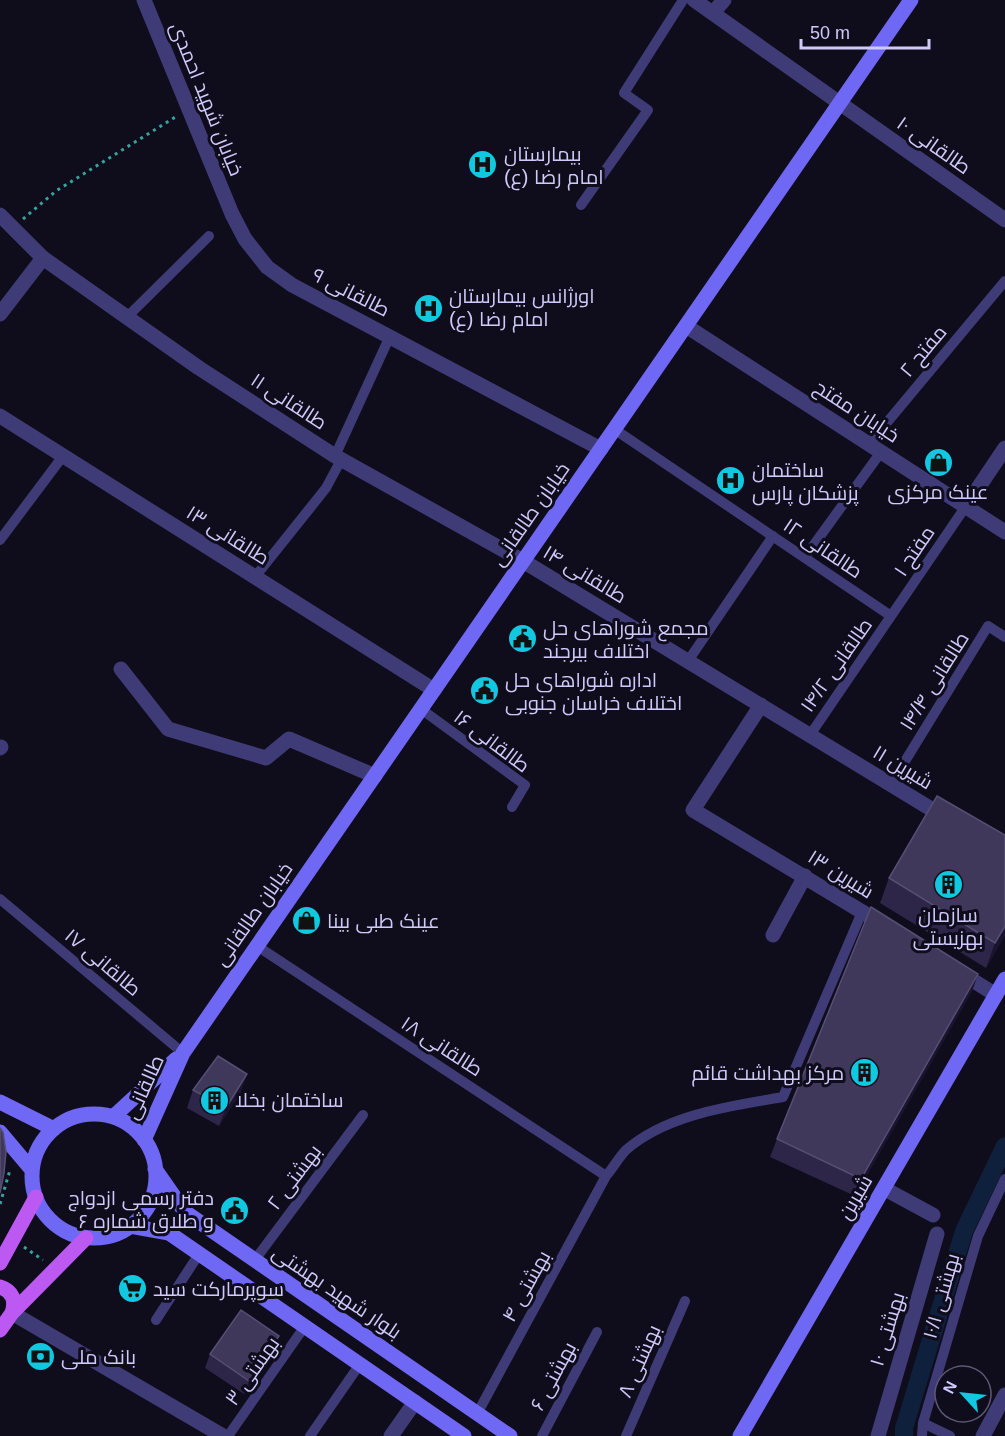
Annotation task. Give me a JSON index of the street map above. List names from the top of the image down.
{
  "streets": {
    "main road": [
      "خیابان طالقانی",
      "طالقانی",
      "شیرین",
      "بلوار شهید بهشتی"
    ],
    "street": [
      "خیابان شهید احمدی",
      "طالقانی ۱۰",
      "طالقانی ۹",
      "طالقانی ۱۱",
      "خیابان مفتح",
      "طالقانی ۱۳",
      "طالقانی ۱۴",
      "شیرین ۱۱",
      "شیرین ۱۳",
      "بهشتی ۱۰"
    ],
    "lane": [
      "مفتح ۲",
      "طالقانی ۱۲",
      "مفتح ۱",
      "طالقانی ۱۴/۲",
      "طالقانی ۱۴/۴",
      "طالقانی ۱۶",
      "طالقانی ۱۷",
      "طالقانی ۱۸",
      "بهشتی ۲",
      "بهشتی ۴",
      "بهشتی ۱۰/۱",
      "بهشتی ۸",
      "بهشتی ۳",
      "بهشتی ۶"
    ]
  },
  "crossings": [
    ["خیابان شهید احمدی", "طالقانی ۹"],
    ["طالقانی ۱۰", "خیابان طالقانی"],
    ["طالقانی ۹", "خیابان طالقانی"],
    ["مفتح ۲", "خیابان مفتح"],
    ["مفتح ۲", "طالقانی ۱۲"],
    ["طالقانی ۱۱", "خیابان طالقانی"],
    ["طالقانی ۱۱", "طالقانی ۱۴"],
    ["خیابان مفتح", "خیابان طالقانی"],
    ["خیابان مفتح", "مفتح ۱"],
    ["خیابان طالقانی", "طالقانی ۱۳"],
    ["خیابان طالقانی", "طالقانی ۱۲"],
    ["خیابان طالقانی", "طالقانی ۱۴"],
    ["خیابان طالقانی", "طالقانی ۱۶"],
    ["خیابان طالقانی", "طالقانی ۱۷"],
    ["خیابان طالقانی", "طالقانی ۱۸"],
    ["خیابان طالقانی", "طالقانی"],
    ["طالقانی ۱۲", "مفتح ۱"],
    ["طالقانی ۱۲", "طالقانی ۱۴/۲"],
    ["مفتح ۱", "طالقانی ۱۴/۲"],
    ["طالقانی ۱۴", "طالقانی ۱۴/۲"],
    ["طالقانی ۱۴", "شیرین ۱۱"],
    ["طالقانی ۱۴", "شیرین ۱۳"],
    ["طالقانی ۱۴/۲", "شیرین ۱۱"],
    ["طالقانی ۱۴/۴", "شیرین ۱۱"],
    ["شیرین ۱۳", "بهشتی ۴"],
    ["طالقانی ۱۷", "طالقانی"],
    ["طالقانی ۱۸", "بهشتی ۴"],
    ["طالقانی", "بلوار شهید بهشتی"],
    ["بهشتی ۲", "بلوار شهید بهشتی"],
    ["بهشتی ۴", "بلوار شهید بهشتی"]
  ],
  "places": {
    "hospital": ["بیمارستان امام رضا (ع)", "اورژانس بیمارستان امام رضا (ع)", "ساختمان پزشکان پارس"],
    "shop": ["عینک مرکزی", "عینک طبی بینا"],
    "public building": ["مجمع شوراهای حل اختلاف بیرجند", "اداره شوراهای حل اختلاف خراسان جنوبی", "دفتر رسمی ازدواج و طلاق شماره ۶"],
    "building": ["سازمان بهزیستی", "مرکز بهداشت قائم", "ساختمان بخلا"],
    "supermarket": ["سوپرمارکت سید"],
    "bank": ["بانک ملی"]
  },
  "scale_bar": "50 m",
  "north": "top left"
}
